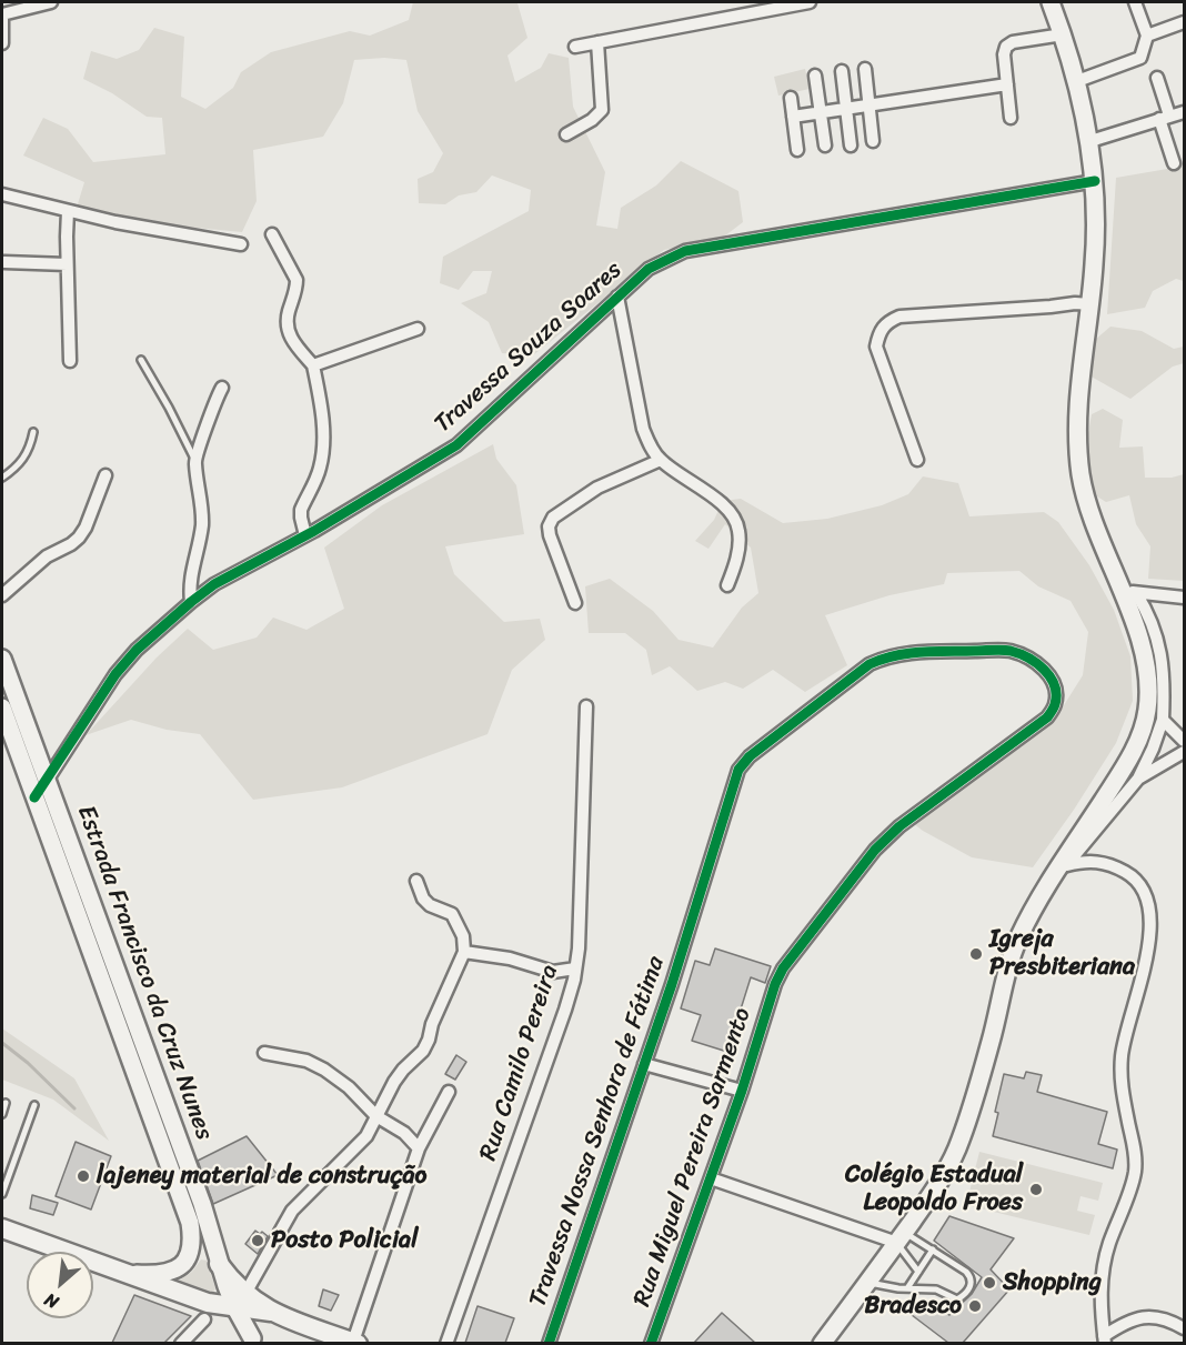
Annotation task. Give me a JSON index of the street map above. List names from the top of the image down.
{
  "streets": {
    "main road": ["Estrada Francisco da Cruz Nunes"],
    "street": [
      "Travessa Souza Soares",
      "Rua Camilo Pereira",
      "Travessa Nossa Senhora de Fátima",
      "Rua Miguel Pereira Sarmento"
    ]
  },
  "crossings": [
    ["Travessa Souza Soares", "Estrada Francisco da Cruz Nunes"],
    ["Travessa Nossa Senhora de Fátima", "Rua Miguel Pereira Sarmento"]
  ],
  "places": [
    "Igreja Presbiteriana",
    "lajeney material de construção",
    "Colégio Estadual Leopoldo Froes",
    "Posto Policial",
    "Shopping",
    "Bradesco"
  ],
  "north": "bottom left"
}
